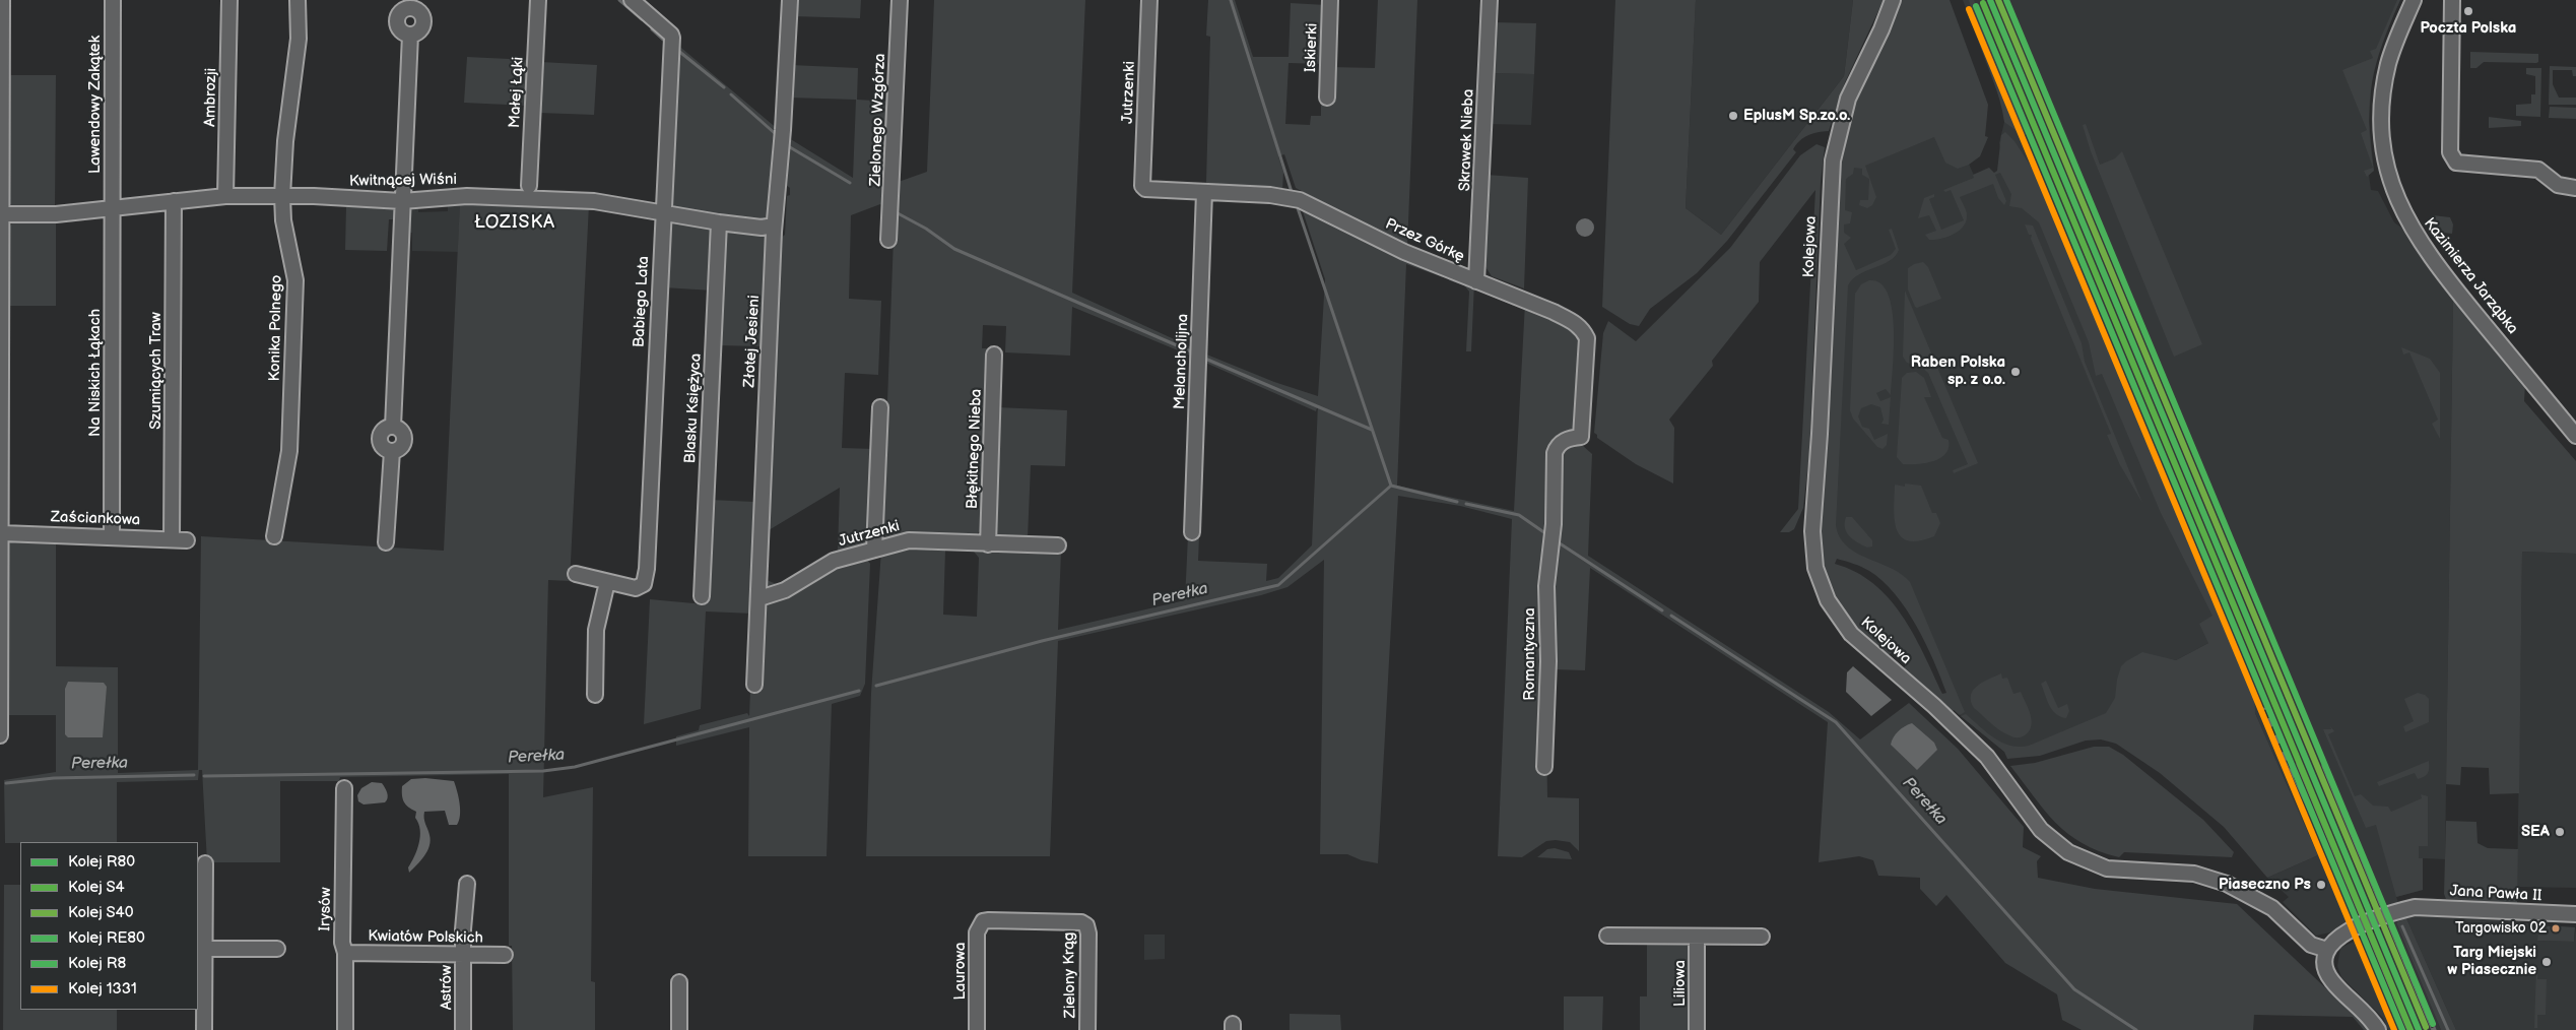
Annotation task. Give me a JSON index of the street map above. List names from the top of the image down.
{
  "streets": {
    "street": [
      "Iskierki",
      "Małej Łąki",
      "Jutrzenki",
      "Ambrozji",
      "Lawendowy Zakątek",
      "Zielonego Wzgórza",
      "Skrawek Nieba",
      "Kwitnącej Wiśni",
      "Przez Górkę",
      "Kolejowa",
      "Kazimierza Jarząbka",
      "Babiego Lata",
      "Konika Polnego",
      "Złotej Jesieni",
      "Melancholijna",
      "Szumiących Traw",
      "Na Niskich Łąkach",
      "Blasku Księżyca",
      "Błękitnego Nieba",
      "Zaściankowa",
      "Romantyczna",
      "Jana Pawła II",
      "Irysów",
      "Kwiatów Polskich",
      "Laurowa",
      "Zielony Krąg",
      "Liliowa",
      "Astrów"
    ]
  },
  "crossings": [
    ["Jutrzenki", "Przez Górkę"],
    ["Jutrzenki", "Złotej Jesieni"],
    ["Jutrzenki", "Błękitnego Nieba"],
    ["Ambrozji", "Kwitnącej Wiśni"],
    ["Lawendowy Zakątek", "Kwitnącej Wiśni"],
    ["Lawendowy Zakątek", "Na Niskich Łąkach"],
    ["Skrawek Nieba", "Przez Górkę"],
    ["Kwitnącej Wiśni", "Babiego Lata"],
    ["Kwitnącej Wiśni", "Konika Polnego"],
    ["Kwitnącej Wiśni", "Złotej Jesieni"],
    ["Kwitnącej Wiśni", "Szumiących Traw"],
    ["Kwitnącej Wiśni", "Na Niskich Łąkach"],
    ["Kwitnącej Wiśni", "Blasku Księżyca"],
    ["Przez Górkę", "Melancholijna"],
    ["Przez Górkę", "Romantyczna"],
    ["Kolejowa", "Jana Pawła II"],
    ["Szumiących Traw", "Zaściankowa"],
    ["Na Niskich Łąkach", "Zaściankowa"],
    ["Irysów", "Kwiatów Polskich"],
    ["Kwiatów Polskich", "Astrów"],
    ["Laurowa", "Zielony Krąg"]
  ],
  "districts": ["ŁOZISKA"],
  "water": ["Perełka"],
  "places": [
    "Poczta Polska",
    "EplusM Sp.zo.o.",
    "Raben Polska sp. z o.o.",
    "SEA",
    "Piaseczno Ps",
    "Targowisko 02",
    "Targ Miejski w Piasecznie"
  ],
  "lines": [
    "rail line R80",
    "rail line S40",
    "rail line R8",
    "rail line S4",
    "rail line RE80",
    "rail line 1331"
  ],
  "legend": [
    "Kolej R80",
    "Kolej S4",
    "Kolej S40",
    "Kolej RE80",
    "Kolej R8",
    "Kolej 1331"
  ]
}
